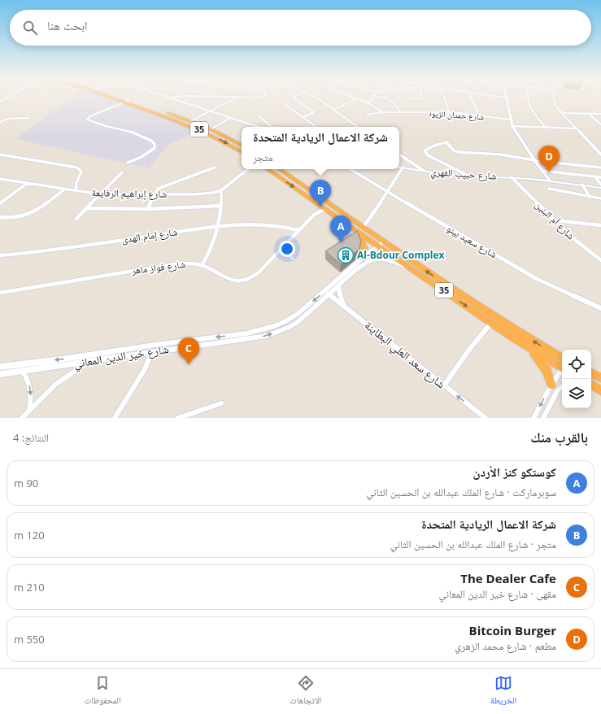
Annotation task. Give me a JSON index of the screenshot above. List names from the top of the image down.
{
  "streets": {
    "highway": ["35"],
    "street": [
      "شارع حمدان الزيود",
      "شارع حبيب الفهري",
      "شارع إبراهيم الرفايعة",
      "شارع أم البنين",
      "شارع إمام الهدى",
      "شارع سعيد بينو",
      "شارع فواز ماهر",
      "شارع سعد العلي البطاينة",
      "شارع خير الدين المعاني"
    ]
  },
  "crossings": [
    ["35", "شارع فواز ماهر"],
    ["35", "شارع خير الدين المعاني"],
    ["شارع حبيب الفهري", "شارع أم البنين"],
    ["شارع إمام الهدى", "شارع فواز ماهر"],
    ["شارع سعد العلي البطاينة", "شارع خير الدين المعاني"]
  ],
  "places": {
    "building": ["Al-Bdour Complex"]
  },
  "page": {
    "search": "ابحث هنا",
    "popup": ["شركة الاعمال الريادية المتحدة", "متجر"],
    "pins": [
      "D",
      "B",
      "A",
      "C"
    ],
    "heading": ["بالقرب منك", "النتائج: 4"],
    "list": [
      {
        "mark": "A",
        "name": "كوستكو كنز الأردن",
        "note": "سوبرماركت · شارع الملك عبدالله بن الحسين الثاني",
        "value": "90 m"
      },
      {
        "mark": "B",
        "name": "شركة الاعمال الريادية المتحدة",
        "note": "متجر · شارع الملك عبدالله بن الحسين الثاني",
        "value": "120 m"
      },
      {
        "mark": "C",
        "name": "The Dealer Cafe",
        "note": "مقهى · شارع خير الدين المعاني",
        "value": "210 m"
      },
      {
        "mark": "D",
        "name": "Bitcoin Burger",
        "note": "مطعم · شارع محمد الزهري",
        "value": "550 m"
      }
    ],
    "nav": ["الخريطة", "الاتجاهات", "المحفوظات"]
  }
}
